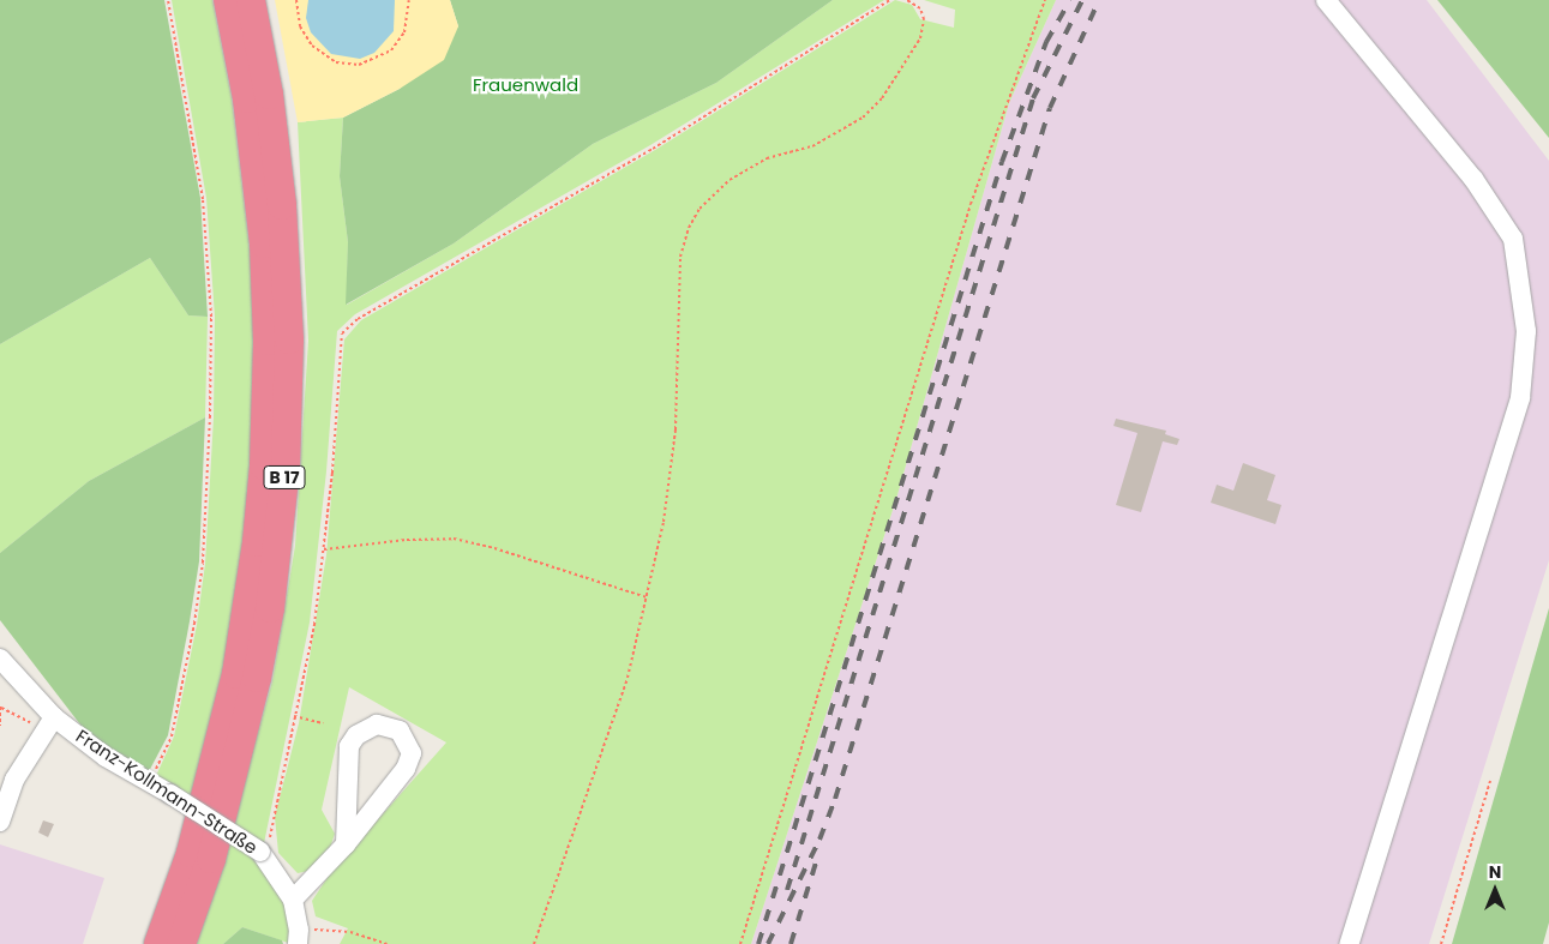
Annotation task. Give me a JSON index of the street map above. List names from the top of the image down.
{
  "streets": {
    "highway": ["B 17"],
    "street": ["Franz-Kollmann-Straße"]
  },
  "parks": ["Frauenwald"],
  "north": "top"
}
